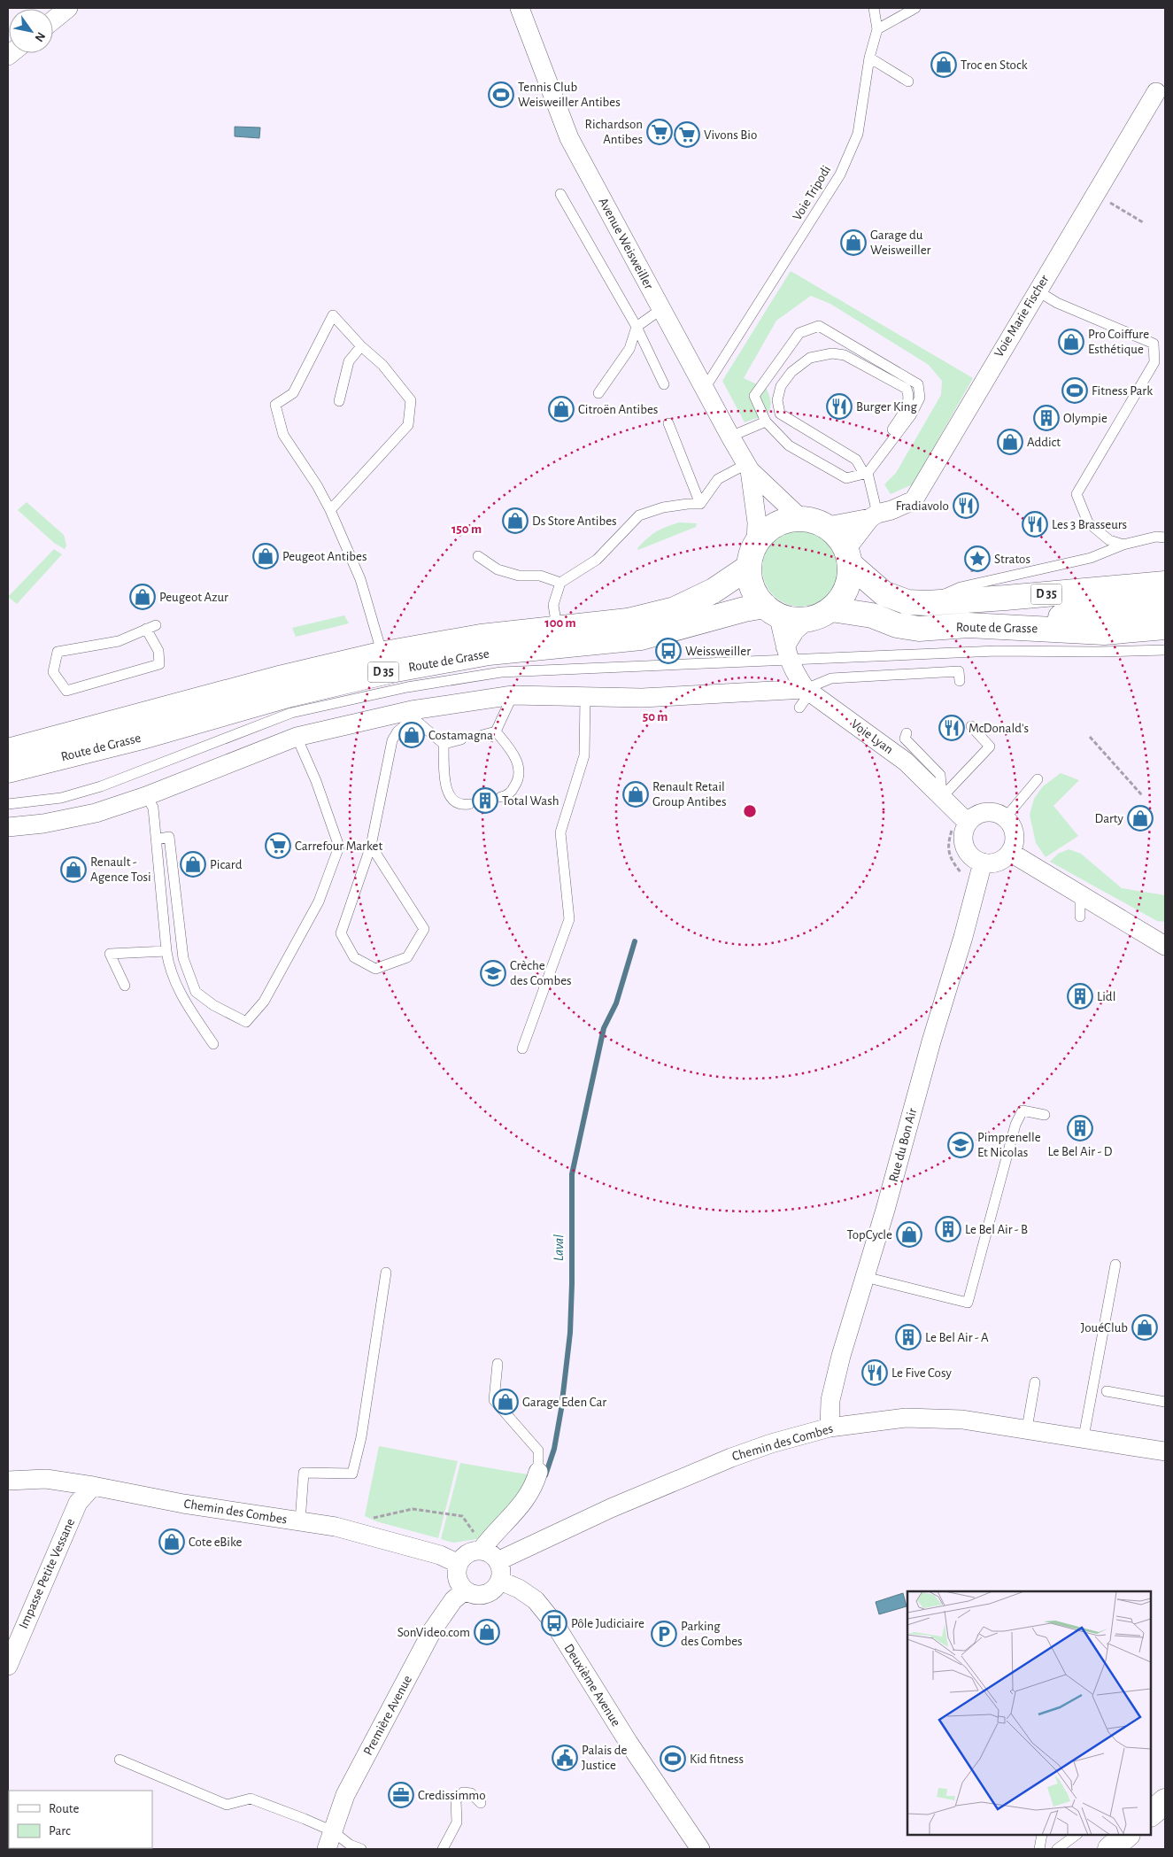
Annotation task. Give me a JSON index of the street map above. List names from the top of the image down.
{
  "streets": {
    "main road": ["D 35", "Route de Grasse"],
    "street": [
      "Avenue Weisweiller",
      "Voie Marie Fischer",
      "Voie Lyan",
      "Rue du Bon Air",
      "Chemin des Combes",
      "Impasse Petite Vessane",
      "Deuxième Avenue",
      "Première Avenue"
    ],
    "lane": ["Voie Tripodi"]
  },
  "crossings": [
    ["Voie Tripodi", "Avenue Weisweiller"],
    ["Avenue Weisweiller", "Voie Marie Fischer"],
    ["Avenue Weisweiller", "Route de Grasse"],
    ["Avenue Weisweiller", "Voie Lyan"],
    ["Voie Marie Fischer", "Route de Grasse"],
    ["Voie Marie Fischer", "Voie Lyan"],
    ["D 35", "Route de Grasse"],
    ["Route de Grasse", "Voie Lyan"],
    ["Voie Lyan", "Rue du Bon Air"],
    ["Rue du Bon Air", "Chemin des Combes"],
    ["Chemin des Combes", "Impasse Petite Vessane"],
    ["Chemin des Combes", "Deuxième Avenue"],
    ["Chemin des Combes", "Première Avenue"],
    ["Deuxième Avenue", "Première Avenue"]
  ],
  "water": ["Laval"],
  "places": {
    "shop": [
      "Troc en Stock",
      "Garage du Weisweiller",
      "Pro Coiffure Esthétique",
      "Citroën Antibes",
      "Addict",
      "Ds Store Antibes",
      "Peugeot Antibes",
      "Peugeot Azur",
      "Costamagna",
      "Renault Retail Group Antibes",
      "Darty",
      "Picard",
      "Renault - Agence Tosi",
      "TopCycle",
      "JouéClub",
      "Garage Eden Car",
      "Cote eBike",
      "SonVideo.com"
    ],
    "sports": ["Tennis Club Weisweiller Antibes", "Fitness Park", "Kid fitness"],
    "supermarket": ["Richardson Antibes", "Vivons Bio", "Carrefour Market"],
    "restaurant": [
      "Burger King",
      "Fradiavolo",
      "Les 3 Brasseurs",
      "McDonald's",
      "Le Five Cosy"
    ],
    "building": [
      "Olympie",
      "Total Wash",
      "Lidl",
      "Le Bel Air - D",
      "Le Bel Air - B",
      "Le Bel Air - A"
    ],
    "place": ["Stratos"],
    "bus stop": ["Weissweiller", "Pôle Judiciaire"],
    "school or university": ["Crèche des Combes", "Pimprenelle Et Nicolas"],
    "parking": ["Parking des Combes"],
    "public building": ["Palais de Justice"],
    "office": ["Credissimmo"]
  },
  "legend": ["Route", "Parc"],
  "north": "bottom right",
  "rings": ["150 m", "100 m", "50 m"]
}
